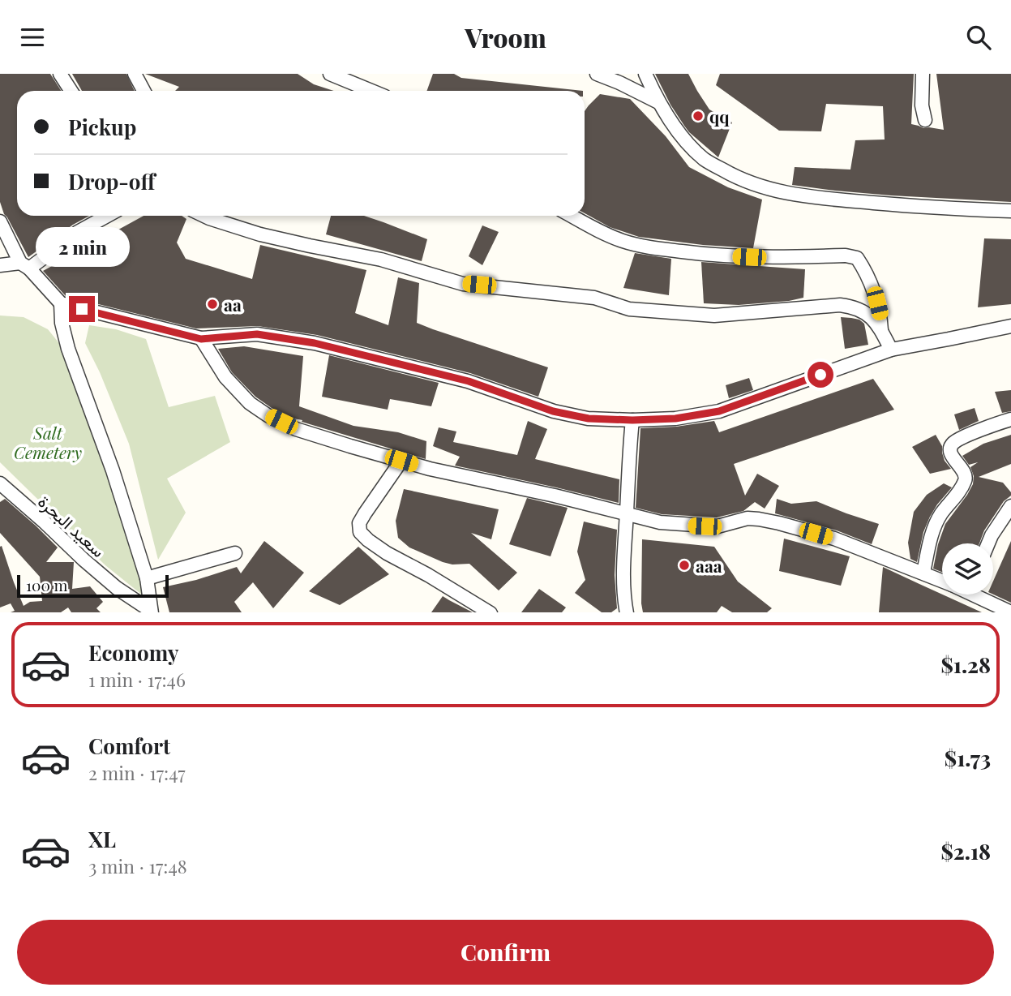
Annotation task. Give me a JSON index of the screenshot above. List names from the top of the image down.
{
  "streets": {
    "street": ["سعيد البحرة"]
  },
  "parks": ["Salt Cemetery"],
  "places": ["qq", "aa", "aaa"],
  "scale_bar": "100 m",
  "page": {
    "header": "Vroom",
    "banner": ["Pickup", "Drop-off"],
    "bubble": "2 min",
    "scale": "100 m",
    "list": [
      {
        "name": "Economy",
        "note": "1 min · 17:46",
        "value": "$1.28"
      },
      {
        "name": "Comfort",
        "note": "2 min · 17:47",
        "value": "$1.73"
      },
      {
        "name": "XL",
        "note": "3 min · 17:48",
        "value": "$2.18"
      }
    ],
    "buttons": "Confirm"
  }
}
